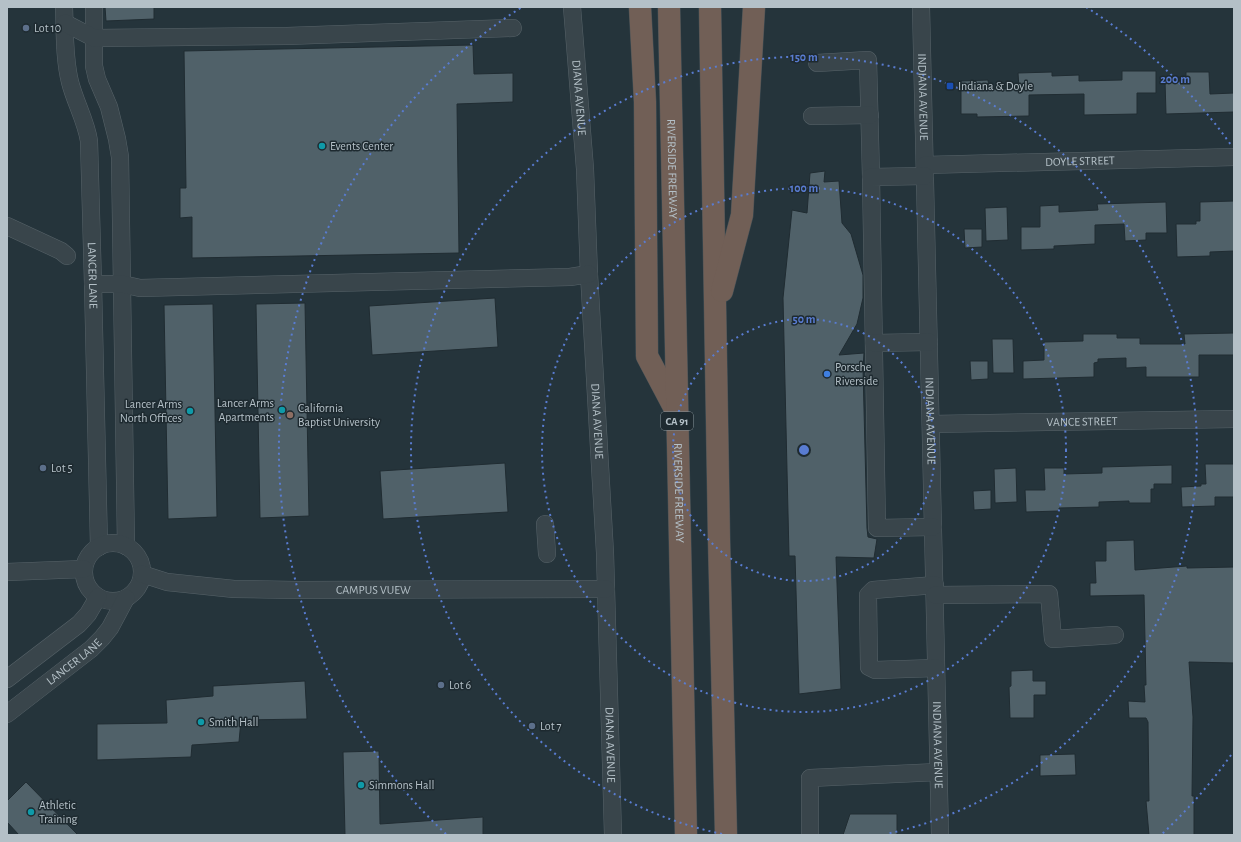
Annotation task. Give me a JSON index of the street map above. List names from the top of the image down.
{
  "streets": {
    "highway": ["RIVERSIDE FREEWAY", "CA 91"],
    "street": [
      "DIANA AVENUE",
      "INDIANA AVENUE",
      "DOYLE STREET",
      "LANCER LANE",
      "VANCE STREET",
      "CAMPUS VUEW"
    ]
  },
  "crossings": [
    ["DIANA AVENUE", "CAMPUS VUEW"],
    ["INDIANA AVENUE", "DOYLE STREET"],
    ["INDIANA AVENUE", "VANCE STREET"],
    ["LANCER LANE", "CAMPUS VUEW"]
  ],
  "places": {
    "other": [
      "Lot 10",
      "Events Center",
      "Porsche Riverside",
      "Lancer Arms Apartments",
      "Lancer Arms North Offices",
      "California Baptist University",
      "Lot 5",
      "Lot 6",
      "Smith Hall",
      "Lot 7",
      "Simmons Hall",
      "Athletic Training"
    ],
    "transit": ["Indiana & Doyle"]
  },
  "rings": [
    "150 m",
    "200 m",
    "100 m",
    "50 m"
  ]
}
